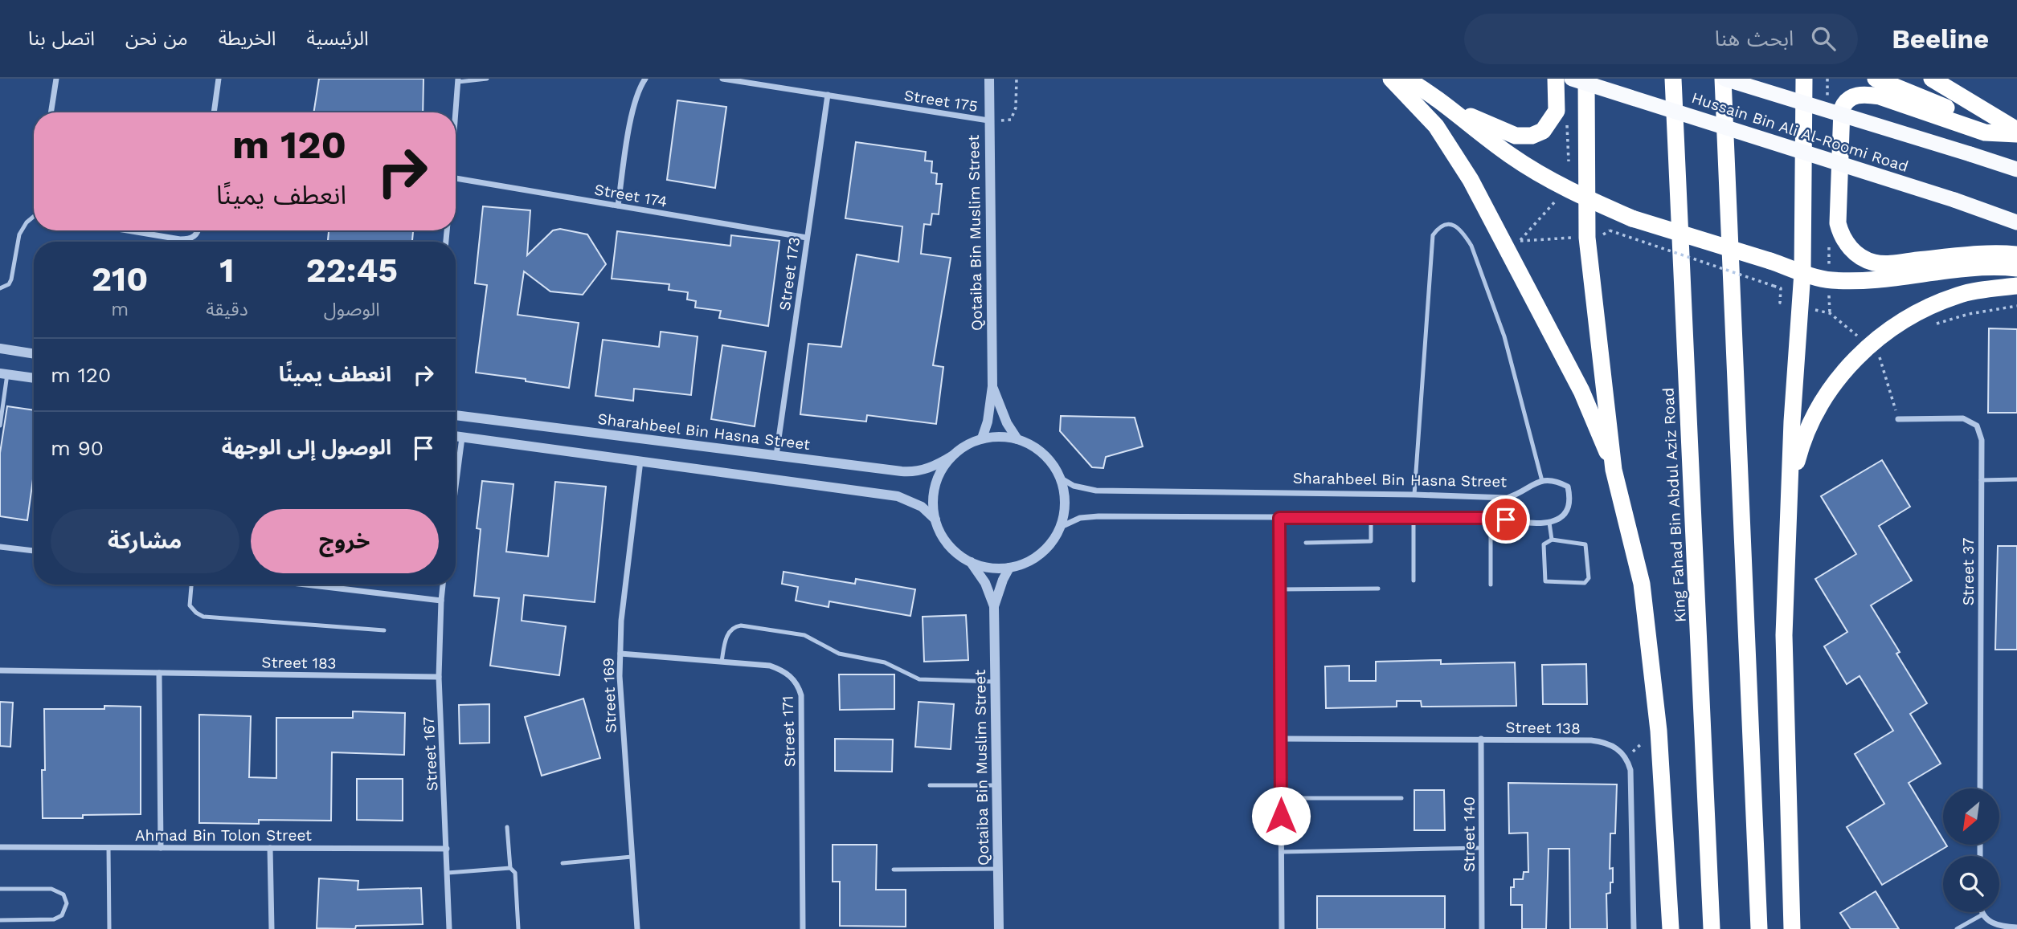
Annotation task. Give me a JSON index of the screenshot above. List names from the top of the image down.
{
  "streets": {
    "highway": ["Hussain Bin Ali Al-Roomi Road", "King Fahad Bin Abdul Aziz Road"],
    "street": [
      "Street 175",
      "Street 174",
      "Qotaiba Bin Muslim Street",
      "Street 173",
      "Sharahbeel Bin Hasna Street",
      "Street 37",
      "Street 183",
      "Street 169",
      "Street 138",
      "Street 171",
      "Street 167",
      "Street 140",
      "Ahmad Bin Tolon Street"
    ]
  },
  "crossings": [
    ["Street 175", "Qotaiba Bin Muslim Street"],
    ["Street 175", "Street 173"],
    ["Street 174", "Street 173"],
    ["Qotaiba Bin Muslim Street", "Sharahbeel Bin Hasna Street"],
    ["Street 173", "Sharahbeel Bin Hasna Street"],
    ["Street 183", "Street 167"],
    ["Street 169", "Street 171"],
    ["Street 138", "Street 140"],
    ["Street 167", "Ahmad Bin Tolon Street"]
  ],
  "north": "bottom left",
  "page": {
    "header": "Beeline",
    "search": "ابحث هنا",
    "nav": [
      "الرئيسية",
      "الخريطة",
      "من نحن",
      "اتصل بنا"
    ],
    "turn": ["120 m", "انعطف يمينًا"],
    "eta": [
      "22:45",
      "الوصول",
      "1",
      "دقيقة",
      "210",
      "m"
    ],
    "list": [
      {
        "name": "انعطف يمينًا",
        "value": "120 m"
      },
      {
        "name": "الوصول إلى الوجهة",
        "value": "90 m"
      }
    ],
    "buttons": ["خروج", "مشاركة"]
  }
}
